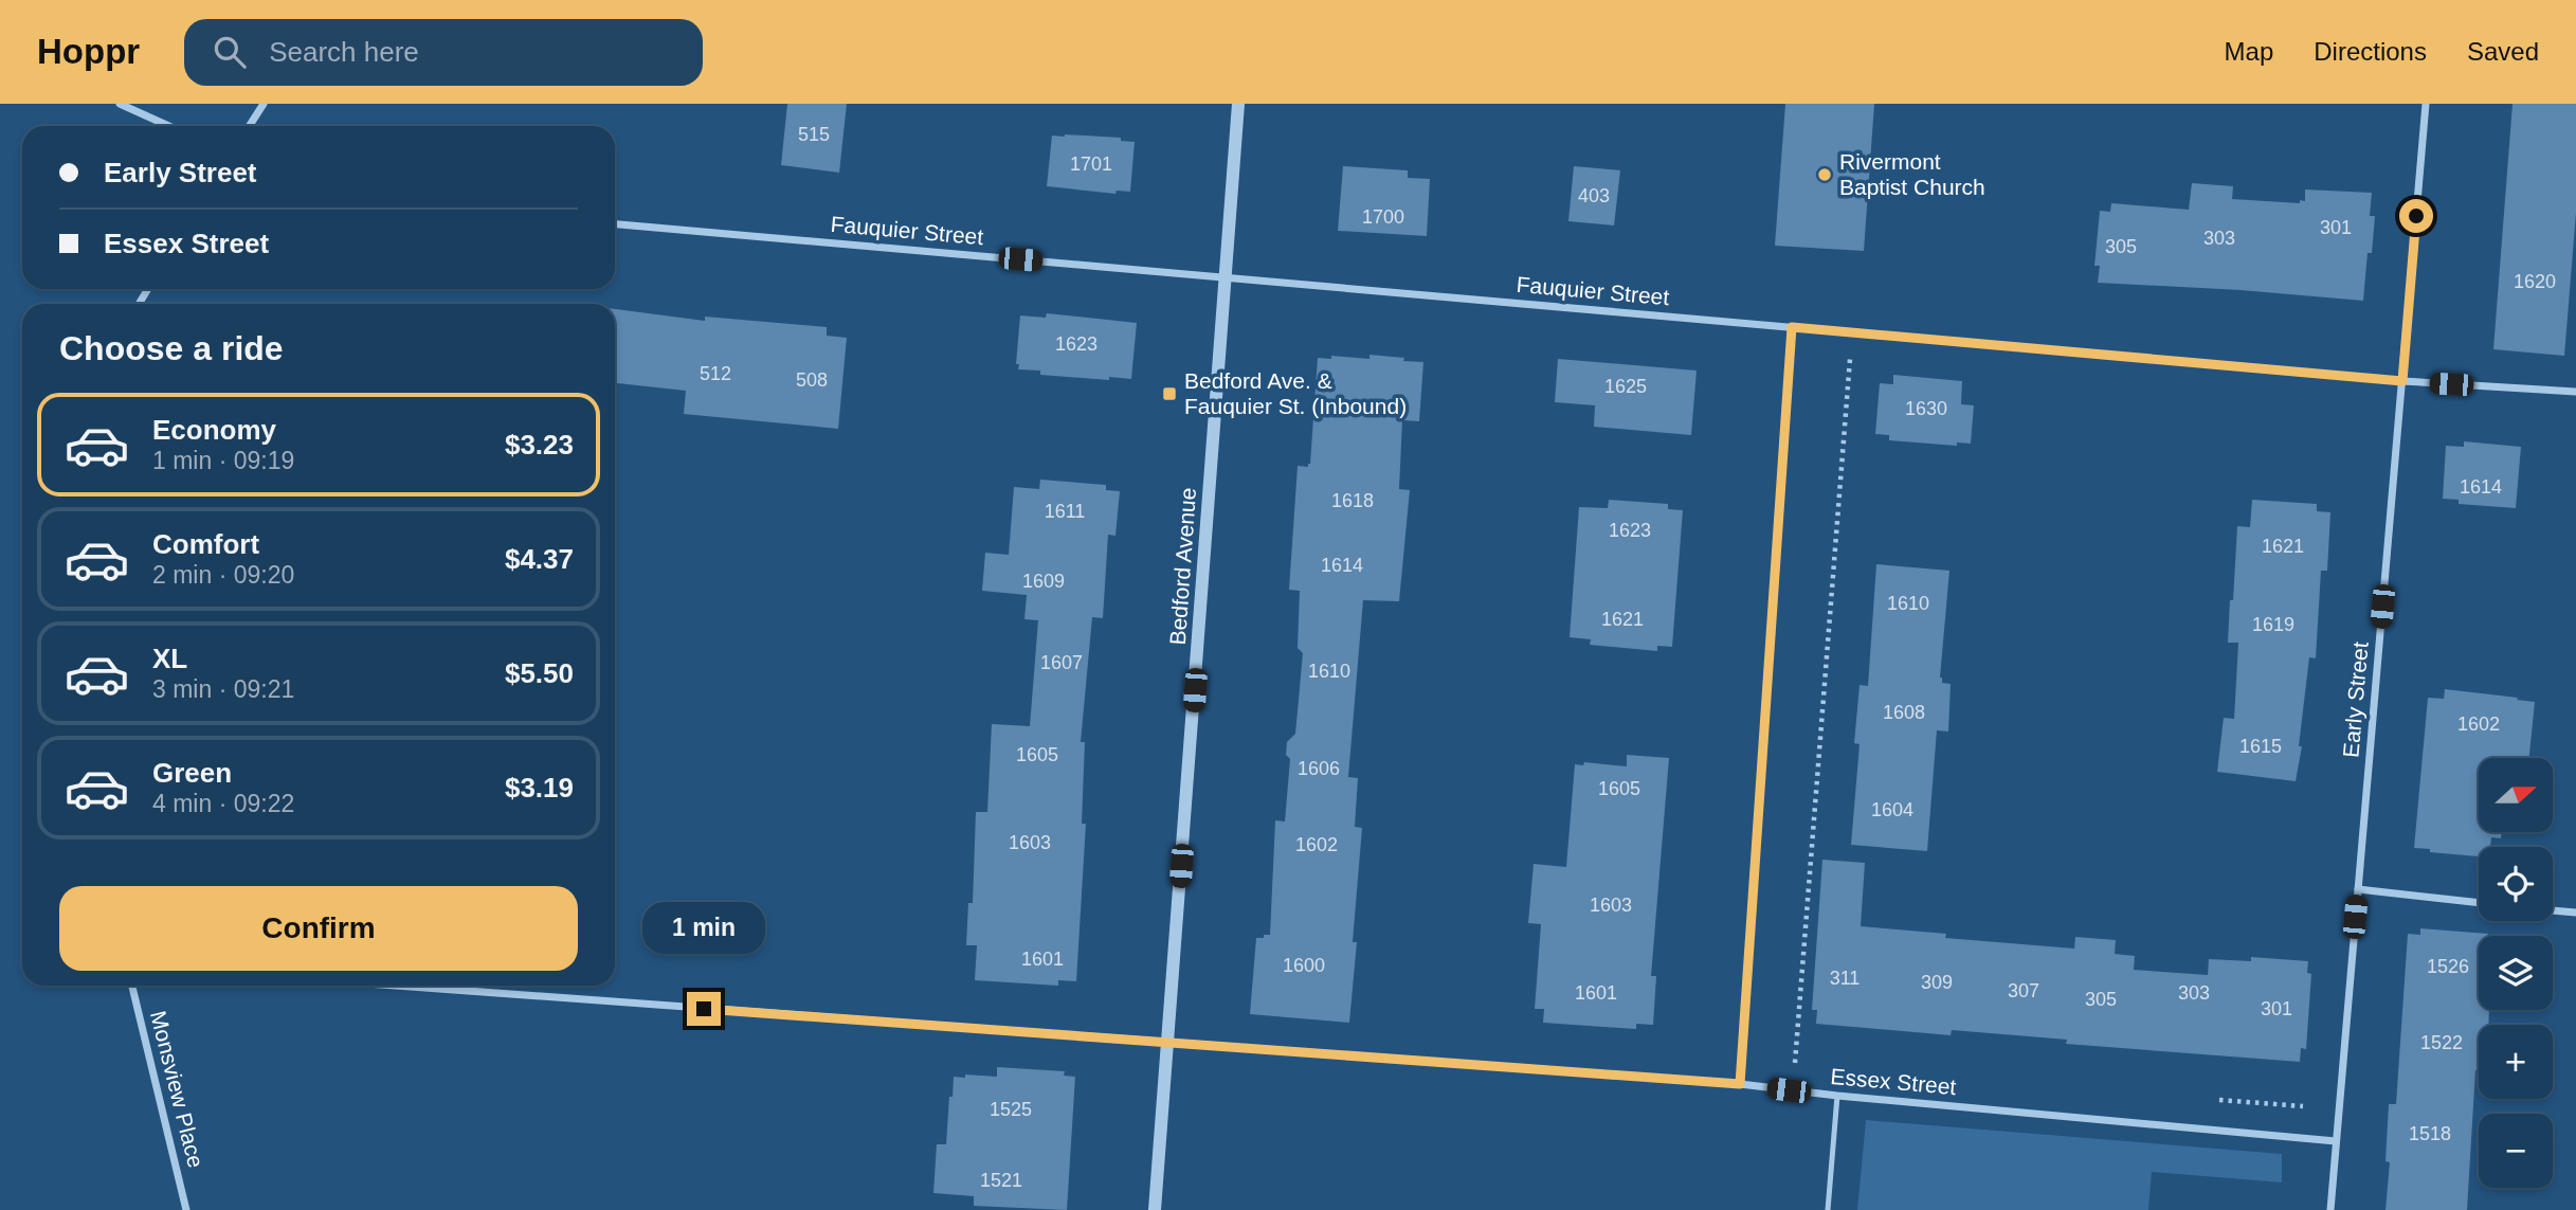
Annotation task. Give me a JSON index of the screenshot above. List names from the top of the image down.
{
  "streets": {
    "street": [
      "Fauquier Street",
      "Bedford Avenue",
      "Early Street",
      "Essex Street",
      "Monsview Place"
    ]
  },
  "crossings": [
    ["Fauquier Street", "Bedford Avenue"],
    ["Fauquier Street", "Early Street"],
    ["Bedford Avenue", "Essex Street"],
    ["Early Street", "Essex Street"]
  ],
  "places": {
    "other": ["Rivermont Baptist Church"],
    "transit": ["Bedford Ave. & Fauquier St. (Inbound)"]
  },
  "house_numbers": [
    "515",
    "1701",
    "403",
    "1700",
    "301",
    "303",
    "305",
    "1620",
    "1623",
    "512",
    "508",
    "1625",
    "1630",
    "1614",
    "1618",
    "1611",
    "1623",
    "1621",
    "1614",
    "1609",
    "1610",
    "1621",
    "1619",
    "1607",
    "1610",
    "1608",
    "1602",
    "1615",
    "1605",
    "1606",
    "1605",
    "1604",
    "1603",
    "1602",
    "1603",
    "1601",
    "1600",
    "1526",
    "311",
    "309",
    "307",
    "1601",
    "303",
    "305",
    "301",
    "1522",
    "1525",
    "1518",
    "1521"
  ],
  "north": "right",
  "page": {
    "header": "Hoppr",
    "search": "Search here",
    "nav": ["Map", "Directions", "Saved"],
    "banner": ["Early Street", "Essex Street"],
    "heading": "Choose a ride",
    "list": [
      {
        "name": "Economy",
        "note": "1 min · 09:19",
        "value": "$3.23"
      },
      {
        "name": "Comfort",
        "note": "2 min · 09:20",
        "value": "$4.37"
      },
      {
        "name": "XL",
        "note": "3 min · 09:21",
        "value": "$5.50"
      },
      {
        "name": "Green",
        "note": "4 min · 09:22",
        "value": "$3.19"
      }
    ],
    "map_buttons": ["+", "−"],
    "buttons": "Confirm",
    "bubble": "1 min"
  }
}
